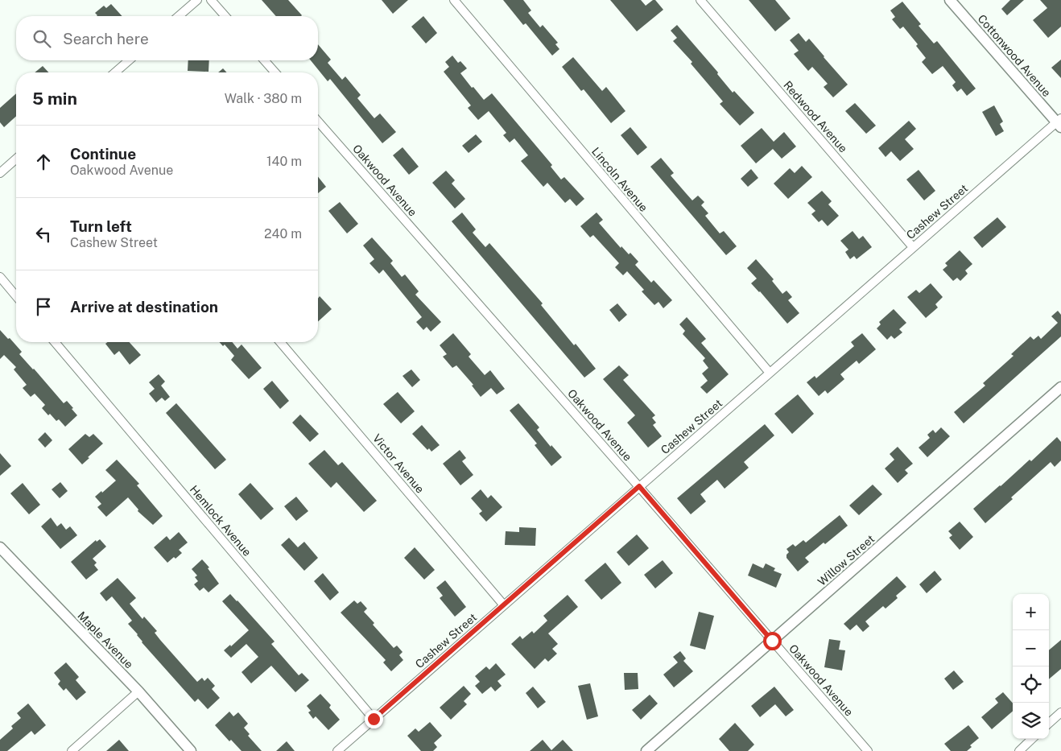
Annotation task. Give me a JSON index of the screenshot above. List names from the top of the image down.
{
  "streets": {
    "street": [
      "Cottonwood Avenue",
      "Redwood Avenue",
      "Lincoln Avenue",
      "Oakwood Avenue",
      "Cashew Street",
      "Victor Avenue",
      "Hemlock Avenue",
      "Willow Street",
      "Maple Avenue"
    ]
  },
  "crossings": [
    ["Cottonwood Avenue", "Cashew Street"],
    ["Redwood Avenue", "Cashew Street"],
    ["Lincoln Avenue", "Cashew Street"],
    ["Oakwood Avenue", "Cashew Street"],
    ["Oakwood Avenue", "Willow Street"],
    ["Cashew Street", "Victor Avenue"],
    ["Cashew Street", "Hemlock Avenue"]
  ],
  "page": {
    "search": "Search here",
    "heading": ["5 min", "Walk · 380 m"],
    "list": [
      ["Continue", "Oakwood Avenue", "140 m"],
      ["Turn left", "Cashew Street", "240 m"],
      "Arrive at destination"
    ],
    "map_buttons": ["+", "−"]
  }
}
